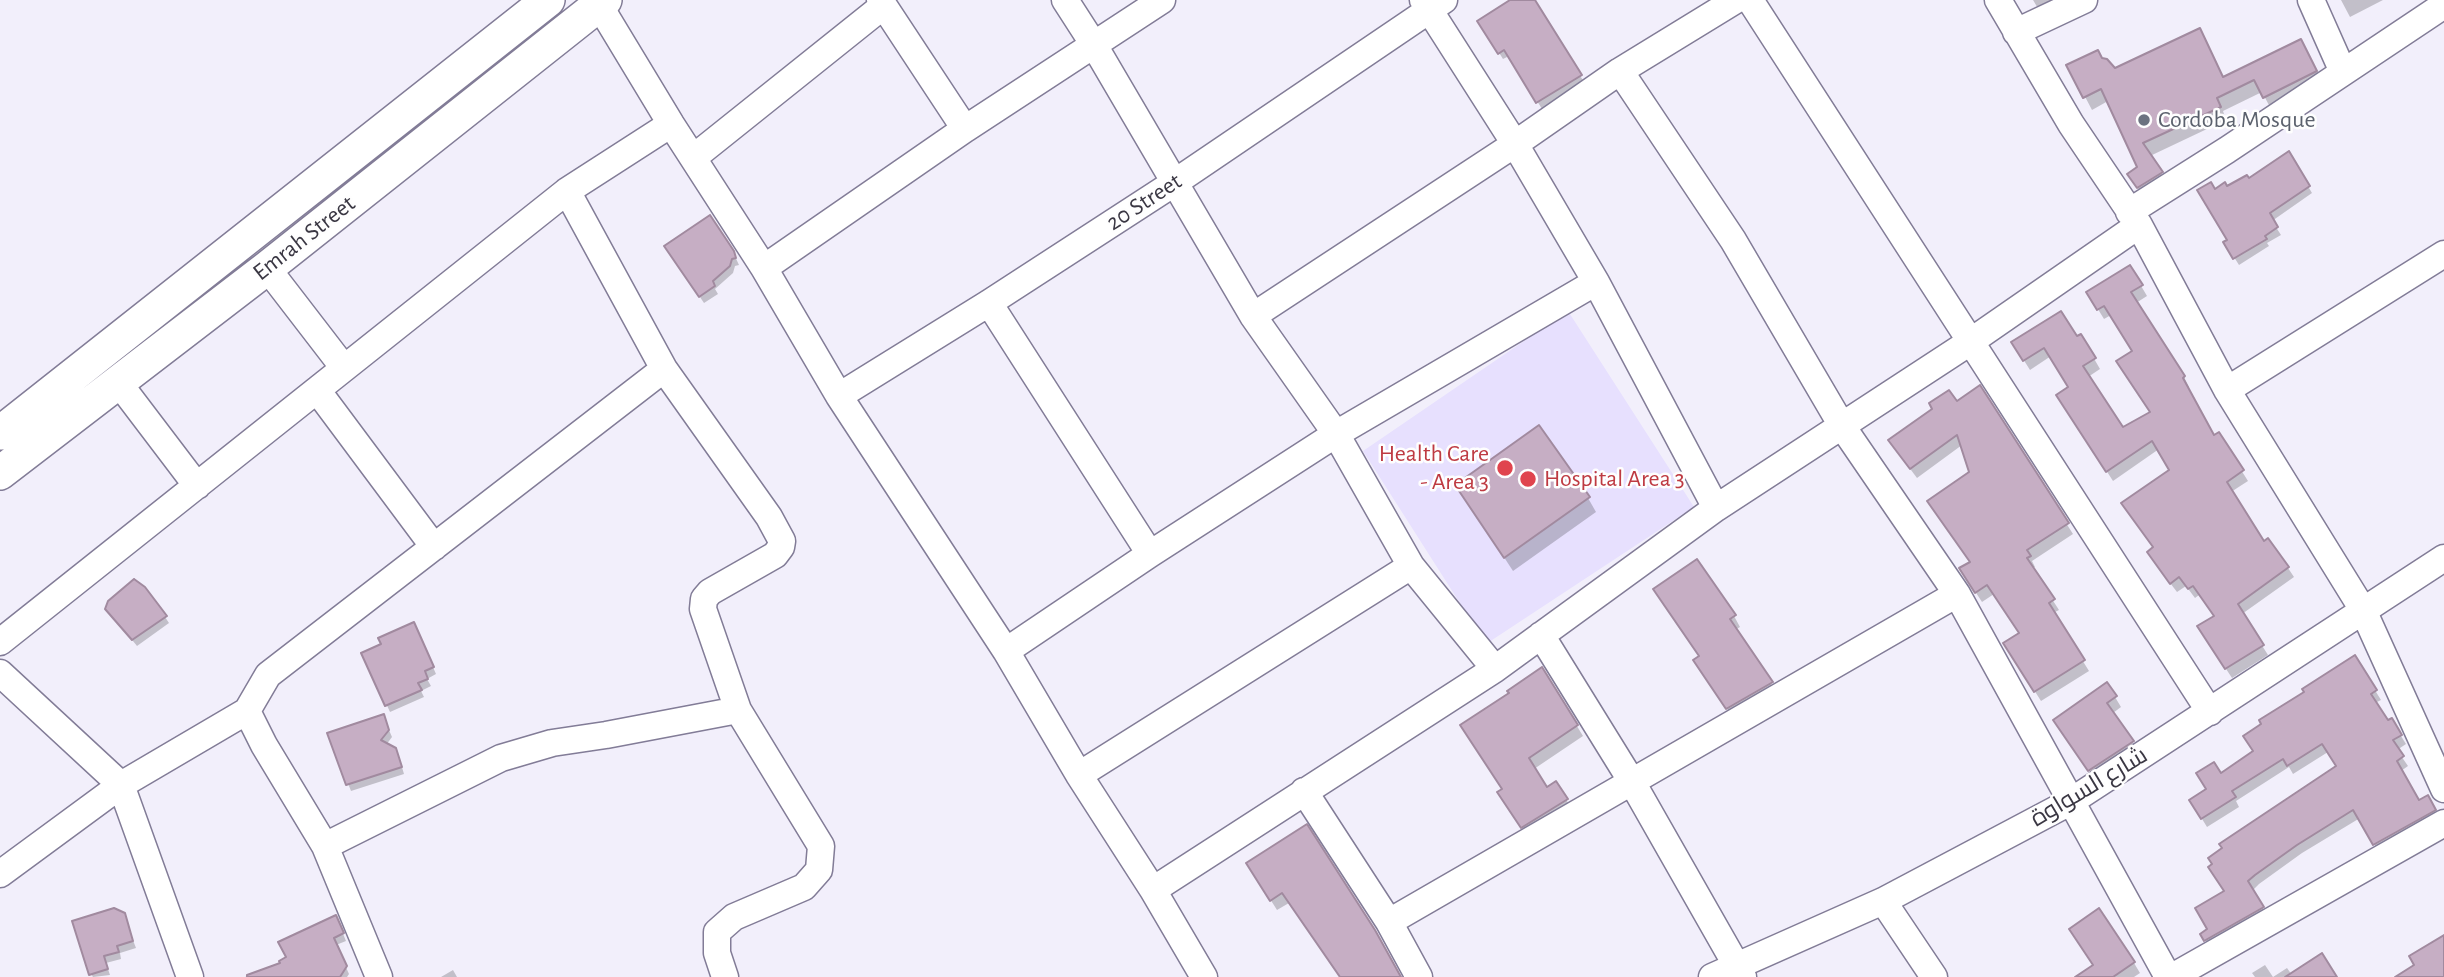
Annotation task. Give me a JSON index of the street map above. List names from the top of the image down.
{
  "streets": {
    "main road": ["Emrah Street"],
    "street": ["20 Street", "شارع السواوة"]
  },
  "places": ["Cordoba Mosque", "Health Care - Area 3", "Hospital Area 3"]
}
